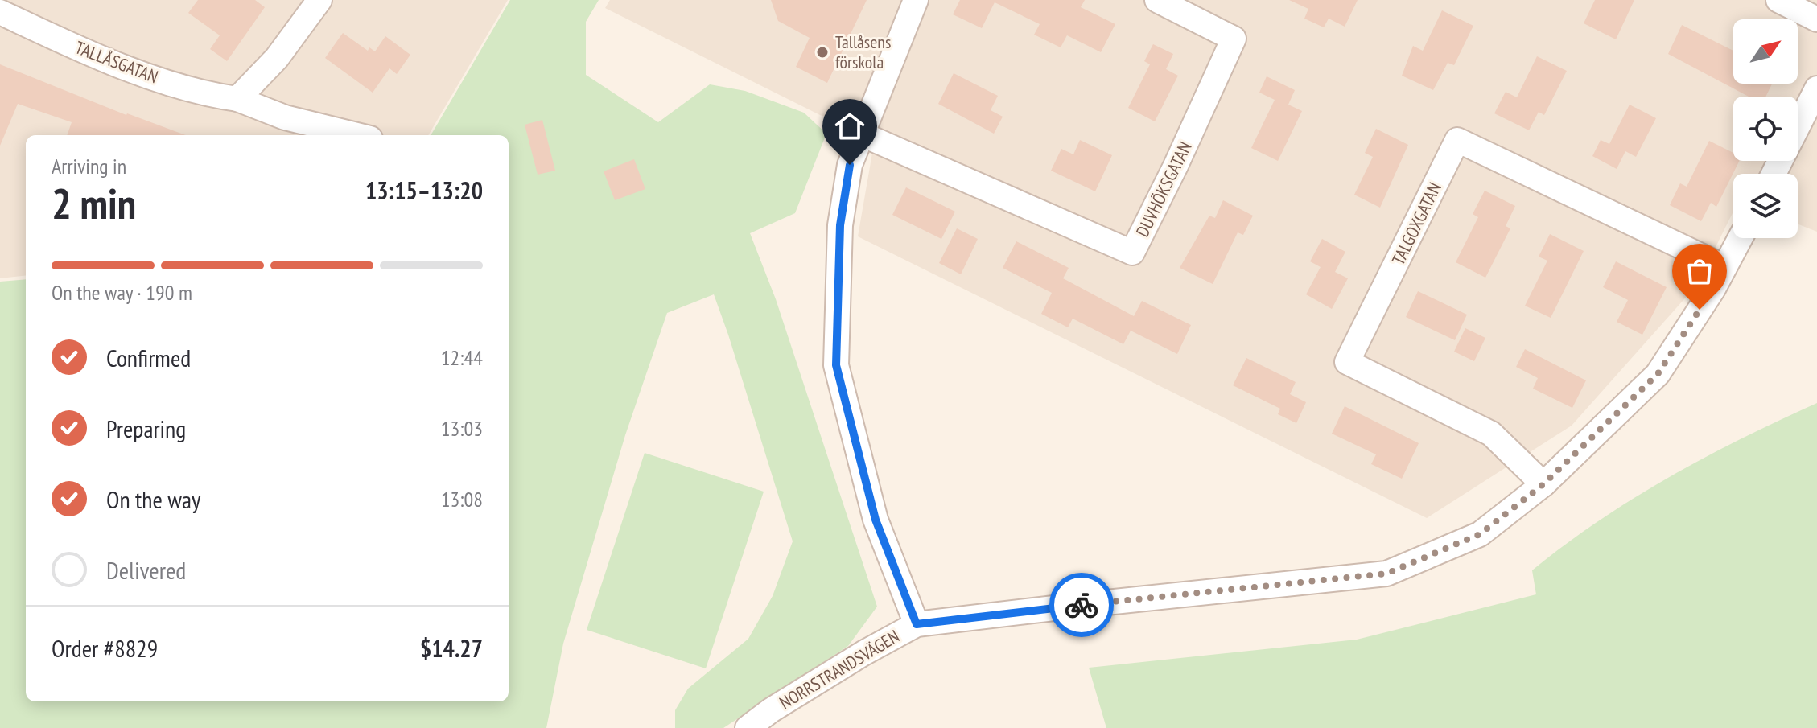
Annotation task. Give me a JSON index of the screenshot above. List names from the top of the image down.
{
  "streets": {
    "street": [
      "TALLÅSGATAN",
      "DUVHÖKSGATAN",
      "TALGOXGATAN",
      "NORRSTRANDSVÄGEN"
    ]
  },
  "crossings": [
    ["TALGOXGATAN", "NORRSTRANDSVÄGEN"]
  ],
  "places": ["Tallåsens förskola"],
  "north": "top right",
  "page": {
    "heading": ["2 min", "Arriving in", "13:15–13:20"],
    "panel": ["Order #8829", "$14.27"],
    "bar": "On the way · 190 m",
    "list": [
      ["Confirmed", "12:44"],
      ["Preparing", "13:03"],
      ["On the way", "13:08"],
      "Delivered"
    ]
  }
}
